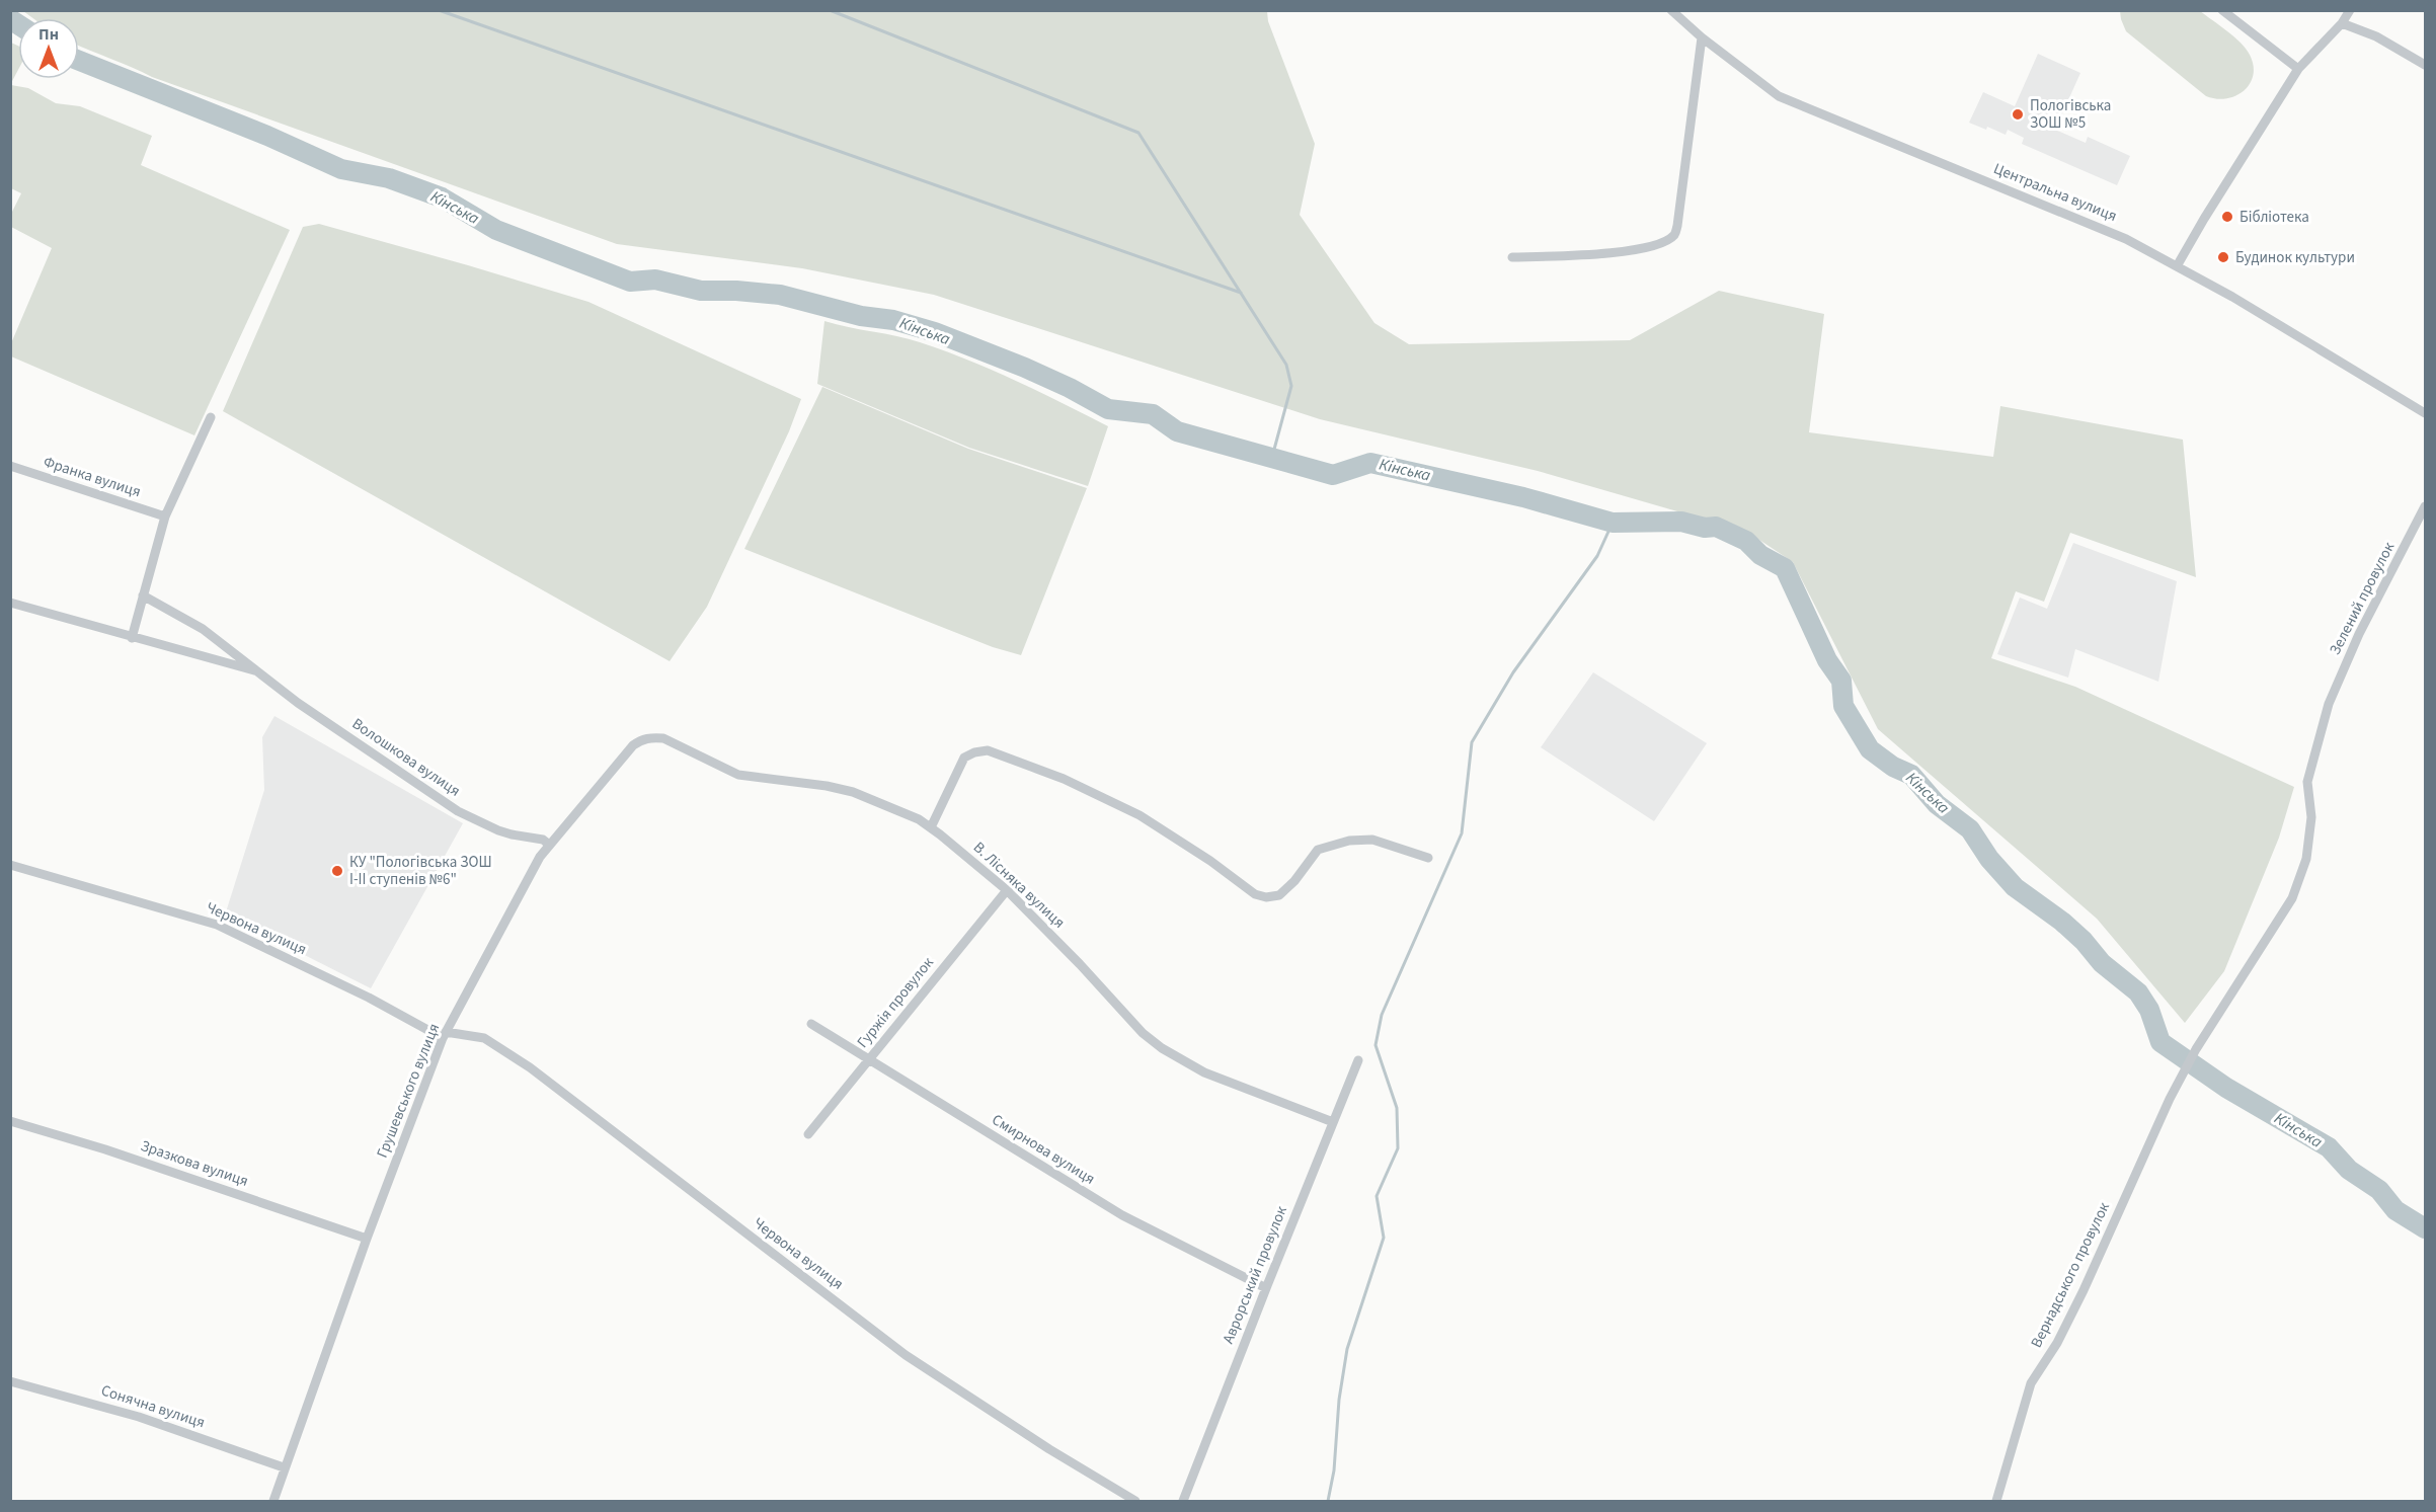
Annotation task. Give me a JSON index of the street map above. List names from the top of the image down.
{
  "streets": {
    "street": [
      "Центральна вулиця",
      "Франка вулиця",
      "Зелений провулок",
      "Волошкова вулиця",
      "В. Лісняка вулиця",
      "Червона вулиця",
      "Гуржія провулок",
      "Грушевського вулиця",
      "Смирнова вулиця",
      "Зразкова вулиця",
      "Аврорський провулок",
      "Вернадського провулок",
      "Сонячна вулиця"
    ]
  },
  "crossings": [
    ["Зелений провулок", "Вернадського провулок"],
    ["Волошкова вулиця", "Грушевського вулиця"],
    ["В. Лісняка вулиця", "Гуржія провулок"],
    ["В. Лісняка вулиця", "Грушевського вулиця"],
    ["В. Лісняка вулиця", "Аврорський провулок"],
    ["Червона вулиця", "Грушевського вулиця"],
    ["Гуржія провулок", "Смирнова вулиця"],
    ["Грушевського вулиця", "Зразкова вулиця"],
    ["Грушевського вулиця", "Сонячна вулиця"],
    ["Смирнова вулиця", "Аврорський провулок"]
  ],
  "water": ["Кінська"],
  "places": [
    "Пологівська ЗОШ №5",
    "Бібліотека",
    "Будинок культури",
    "КУ \"Пологівська ЗОШ І-ІІ ступенів №6\""
  ],
  "north": "top"
}
